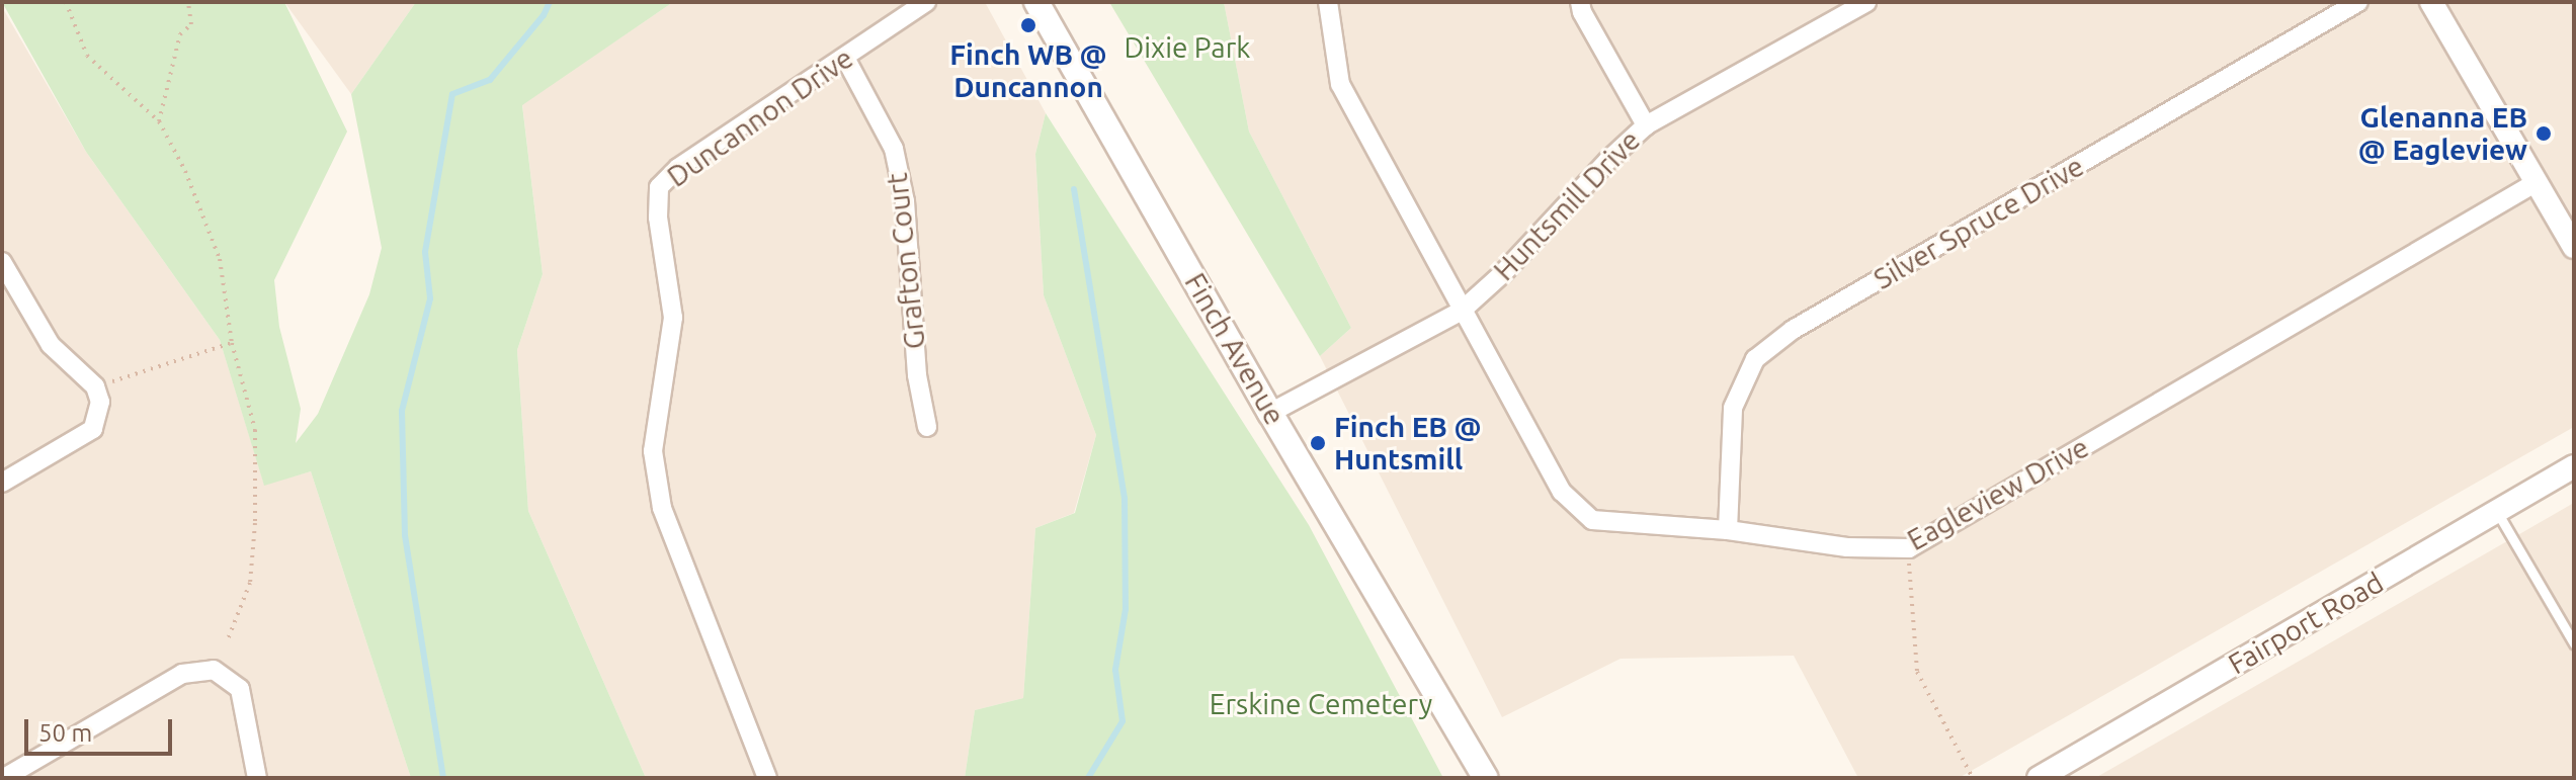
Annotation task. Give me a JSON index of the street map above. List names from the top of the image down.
{
  "streets": {
    "main road": ["Finch Avenue"],
    "street": [
      "Duncannon Drive",
      "Huntsmill Drive",
      "Silver Spruce Drive",
      "Grafton Court",
      "Eagleview Drive",
      "Fairport Road"
    ]
  },
  "crossings": [
    ["Duncannon Drive", "Grafton Court"],
    ["Huntsmill Drive", "Finch Avenue"],
    ["Huntsmill Drive", "Eagleview Drive"],
    ["Silver Spruce Drive", "Eagleview Drive"]
  ],
  "parks": ["Dixie Park", "Erskine Cemetery"],
  "places": ["Finch WB @ Duncannon", "Glenanna EB @ Eagleview", "Finch EB @ Huntsmill"],
  "scale_bar": "50 m"
}
